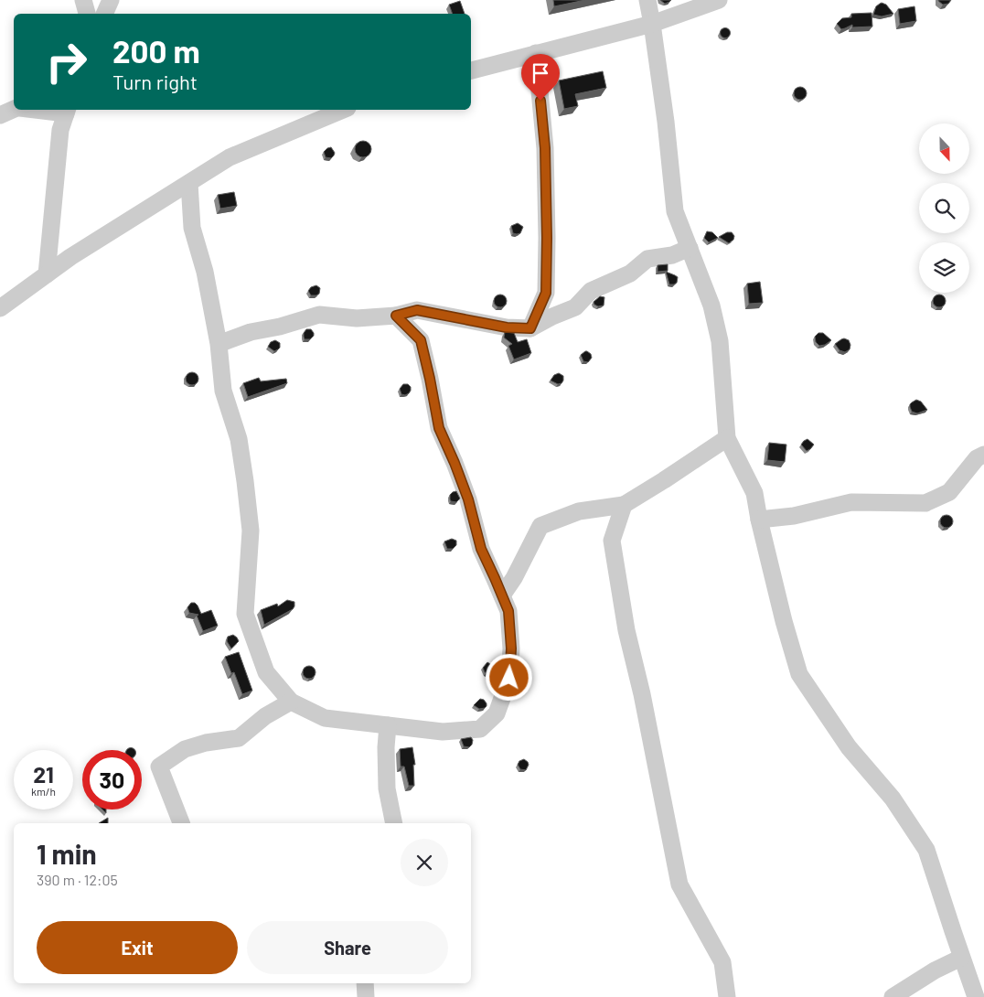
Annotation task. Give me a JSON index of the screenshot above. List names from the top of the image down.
{
  "north": "bottom",
  "page": {
    "turn": ["200 m", "Turn right"],
    "speed": "21 km/h",
    "limit": "30",
    "heading": ["1 min", "390 m · 12:05"],
    "buttons": ["Exit", "Share"]
  }
}
